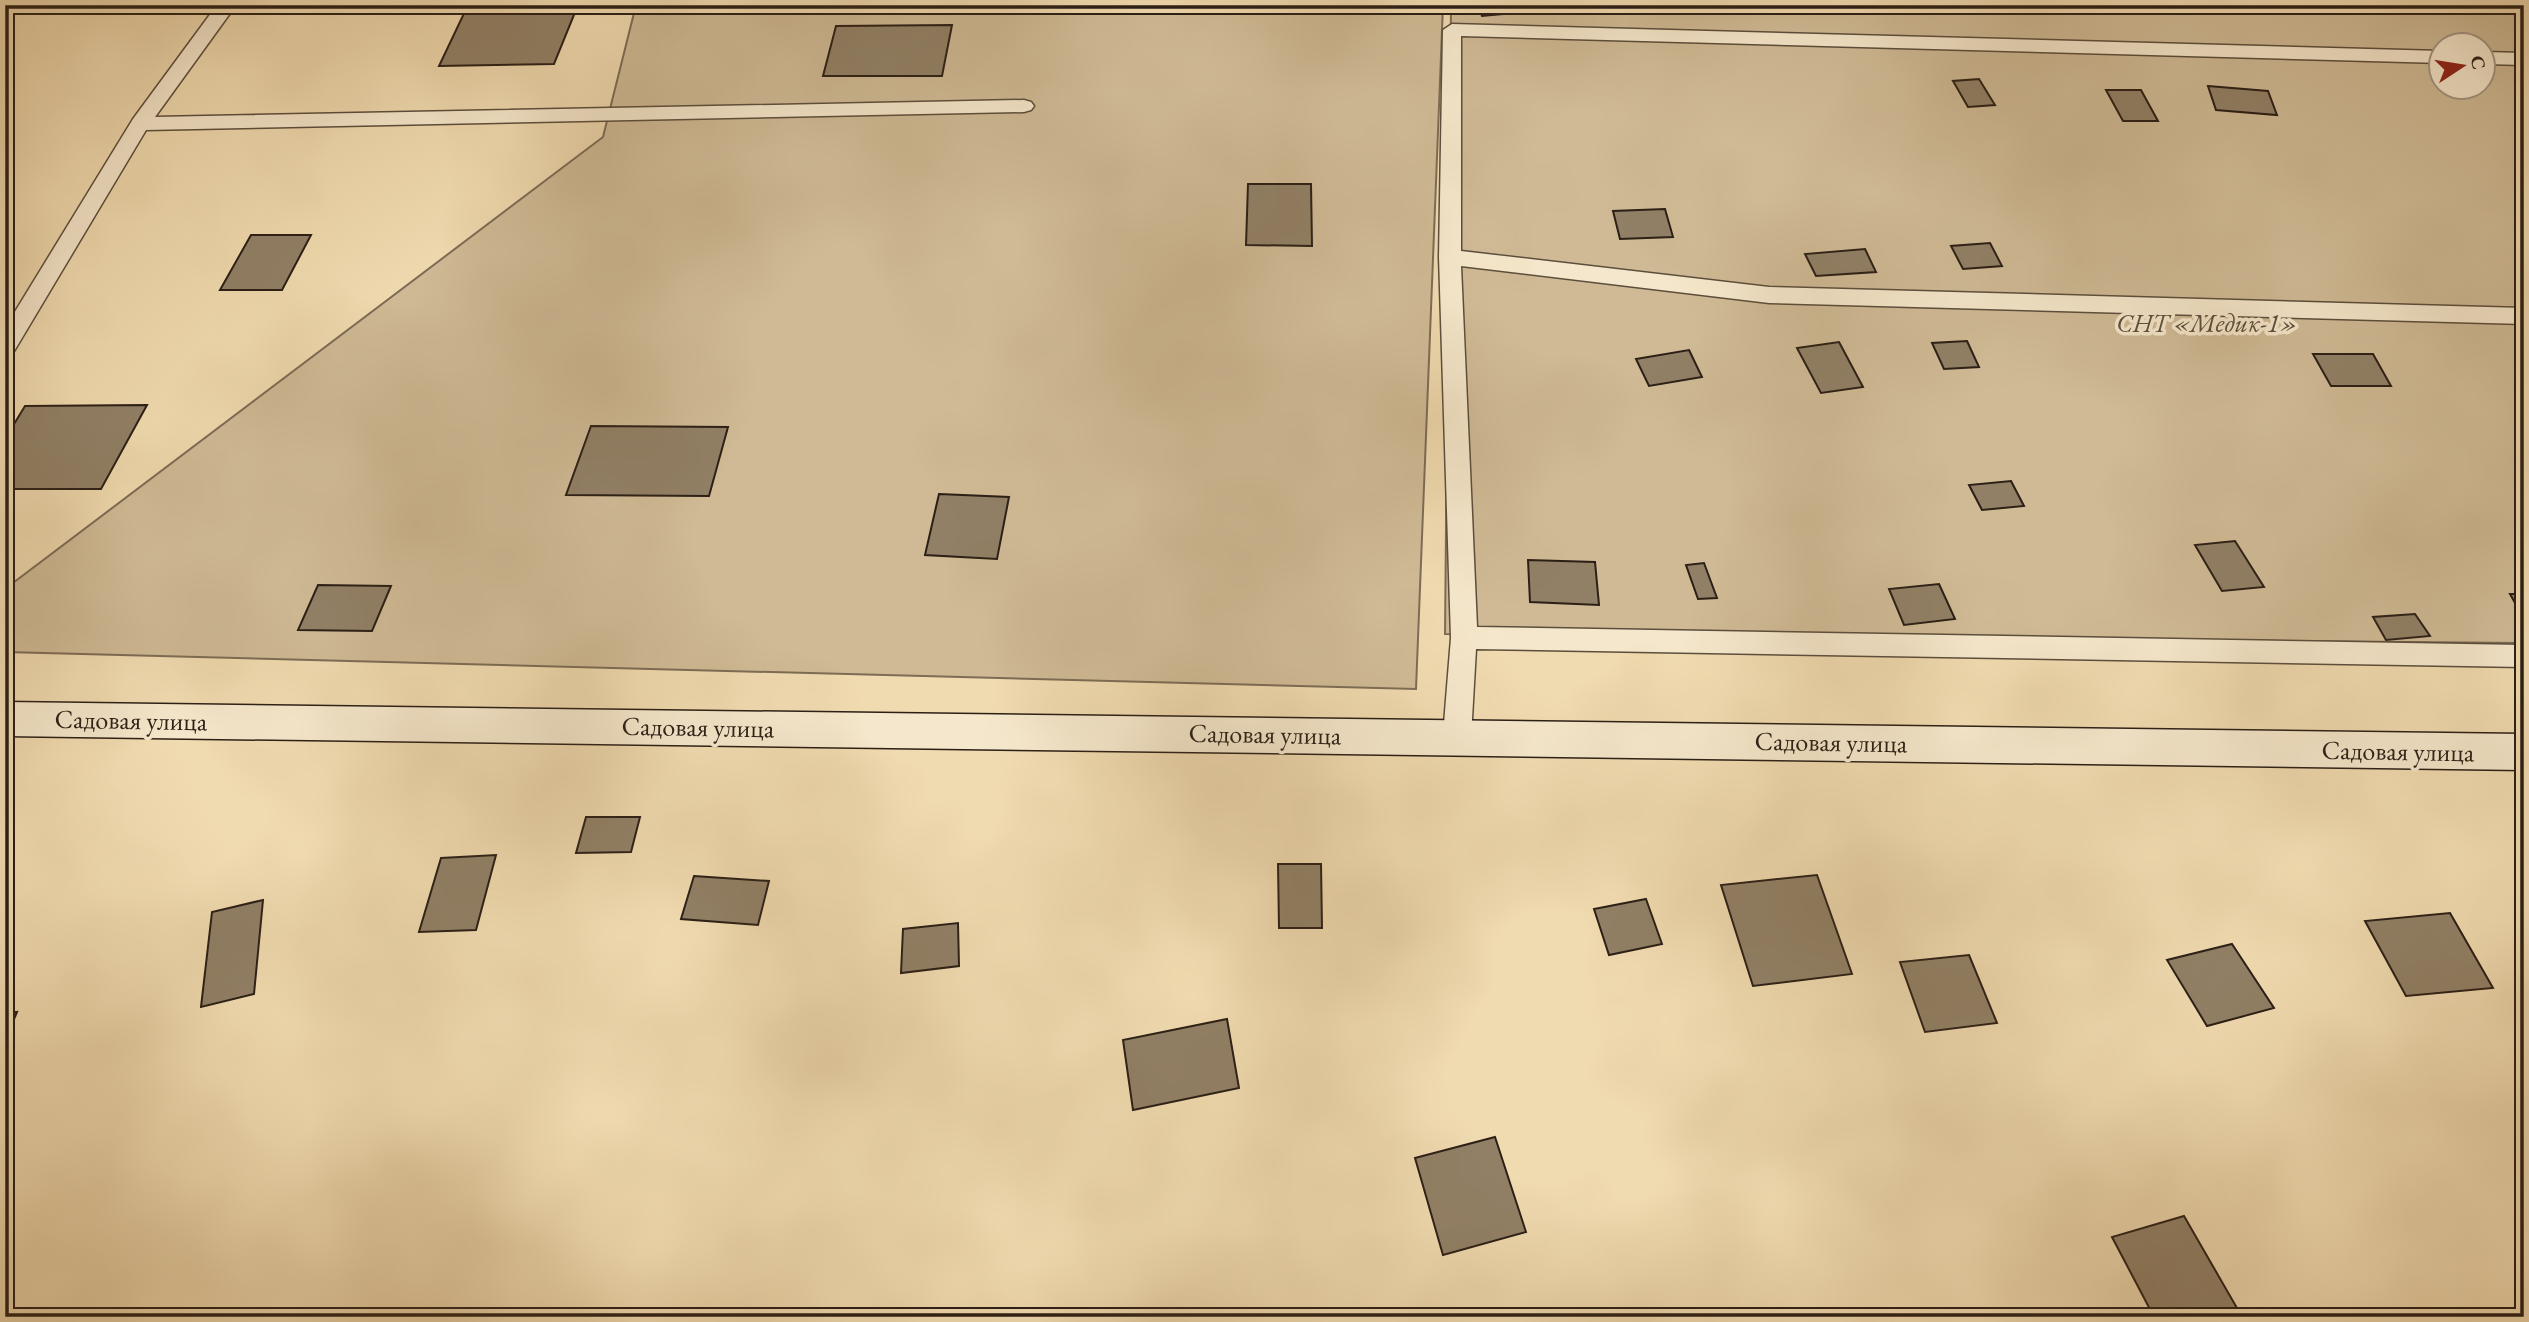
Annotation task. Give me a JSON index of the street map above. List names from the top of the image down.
{
  "streets": {
    "street": ["Садовая улица"]
  },
  "parks": ["СНТ «Медик-1»"],
  "north": "right"
}
